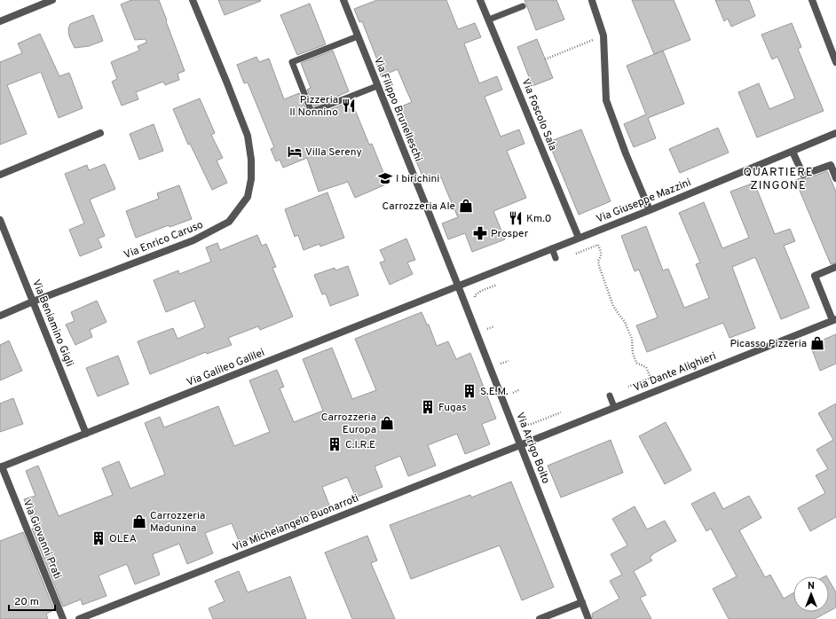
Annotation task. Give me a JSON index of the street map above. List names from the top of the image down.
{
  "streets": {
    "street": [
      "Via Filippo Brunelleschi",
      "Via Foscolo Sala",
      "Via Giuseppe Mazzini",
      "Via Enrico Caruso",
      "Via Beniamino Gigli",
      "Via Galileo Galilei",
      "Via Dante Alighieri",
      "Via Arrigo Boito",
      "Via Michelangelo Buonarroti",
      "Via Giovanni Prati"
    ]
  },
  "crossings": [
    ["Via Filippo Brunelleschi", "Via Giuseppe Mazzini"],
    ["Via Filippo Brunelleschi", "Via Galileo Galilei"],
    ["Via Filippo Brunelleschi", "Via Arrigo Boito"],
    ["Via Foscolo Sala", "Via Giuseppe Mazzini"],
    ["Via Giuseppe Mazzini", "Via Galileo Galilei"],
    ["Via Giuseppe Mazzini", "Via Arrigo Boito"],
    ["Via Enrico Caruso", "Via Beniamino Gigli"],
    ["Via Beniamino Gigli", "Via Galileo Galilei"],
    ["Via Galileo Galilei", "Via Arrigo Boito"],
    ["Via Galileo Galilei", "Via Giovanni Prati"],
    ["Via Dante Alighieri", "Via Arrigo Boito"],
    ["Via Dante Alighieri", "Via Michelangelo Buonarroti"],
    ["Via Arrigo Boito", "Via Michelangelo Buonarroti"]
  ],
  "districts": ["QUARTIERE ZINGONE"],
  "places": {
    "restaurant": ["Pizzeria Il Nonnino", "Km.0"],
    "hotel": ["Villa Sereny"],
    "school or university": ["I birichini"],
    "shop": [
      "Carrozzeria Ale",
      "Picasso Pizzeria",
      "Carrozzeria Europa",
      "Carrozzeria Madunina"
    ],
    "pharmacy": ["Prosper"],
    "building": [
      "S.E.M.",
      "Fugas",
      "C.I.R.E",
      "OLEA"
    ]
  },
  "scale_bar": "20 m",
  "north": "top"
}
